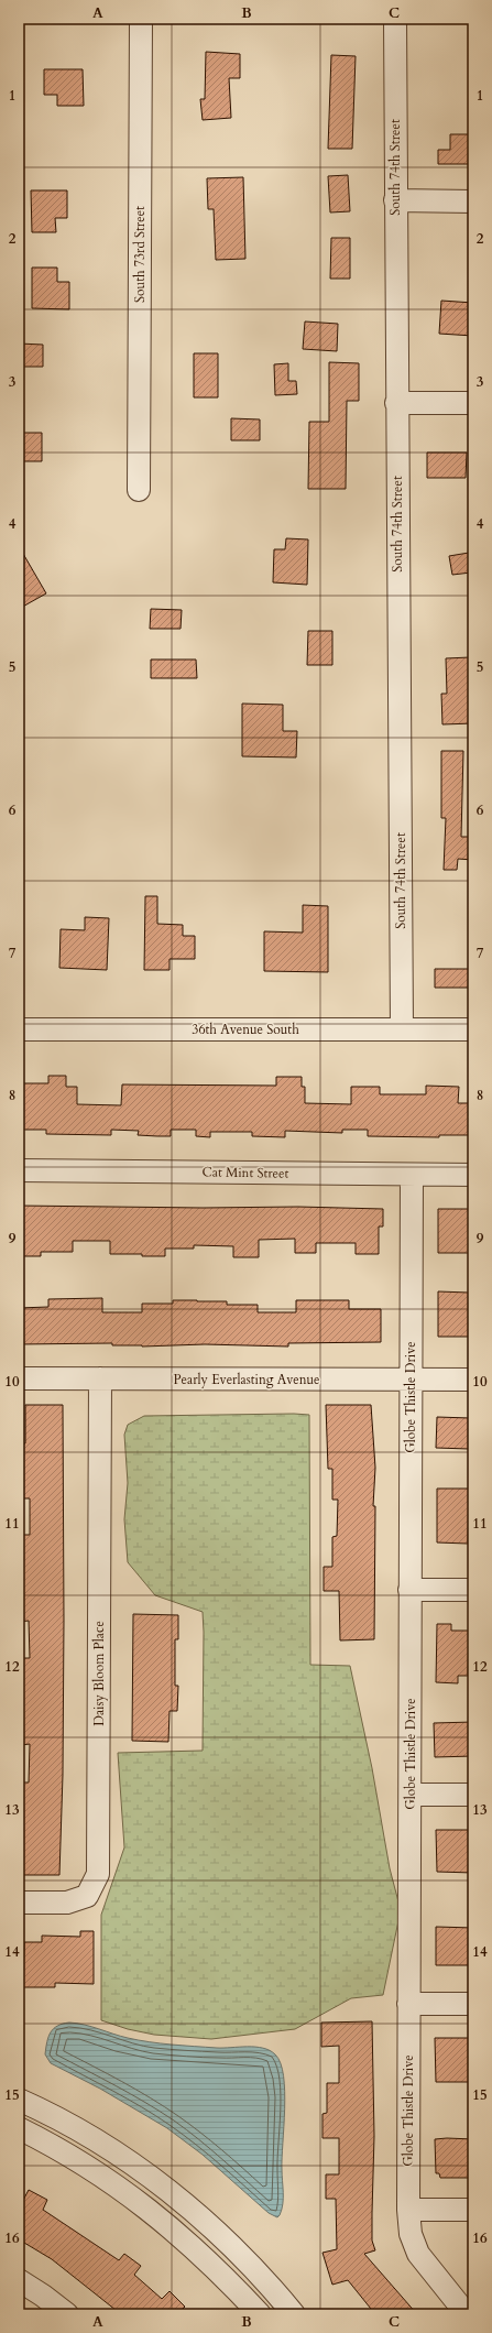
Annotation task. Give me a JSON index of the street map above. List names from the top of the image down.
{
  "streets": {
    "street": [
      "South 74th Street",
      "South 73rd Street",
      "36th Avenue South",
      "Cat Mint Street",
      "Pearly Everlasting Avenue",
      "Globe Thistle Drive",
      "Daisy Bloom Place"
    ]
  },
  "crossings": [
    ["South 74th Street", "36th Avenue South"],
    ["Cat Mint Street", "Globe Thistle Drive"],
    ["Pearly Everlasting Avenue", "Globe Thistle Drive"],
    ["Pearly Everlasting Avenue", "Daisy Bloom Place"]
  ],
  "grid": {
    "columns": ["A", "B", "C"],
    "rows": [
      "1",
      "2",
      "3",
      "4",
      "5",
      "6",
      "7",
      "8",
      "9",
      "10",
      "11",
      "12",
      "13",
      "14",
      "15",
      "16"
    ]
  }
}
